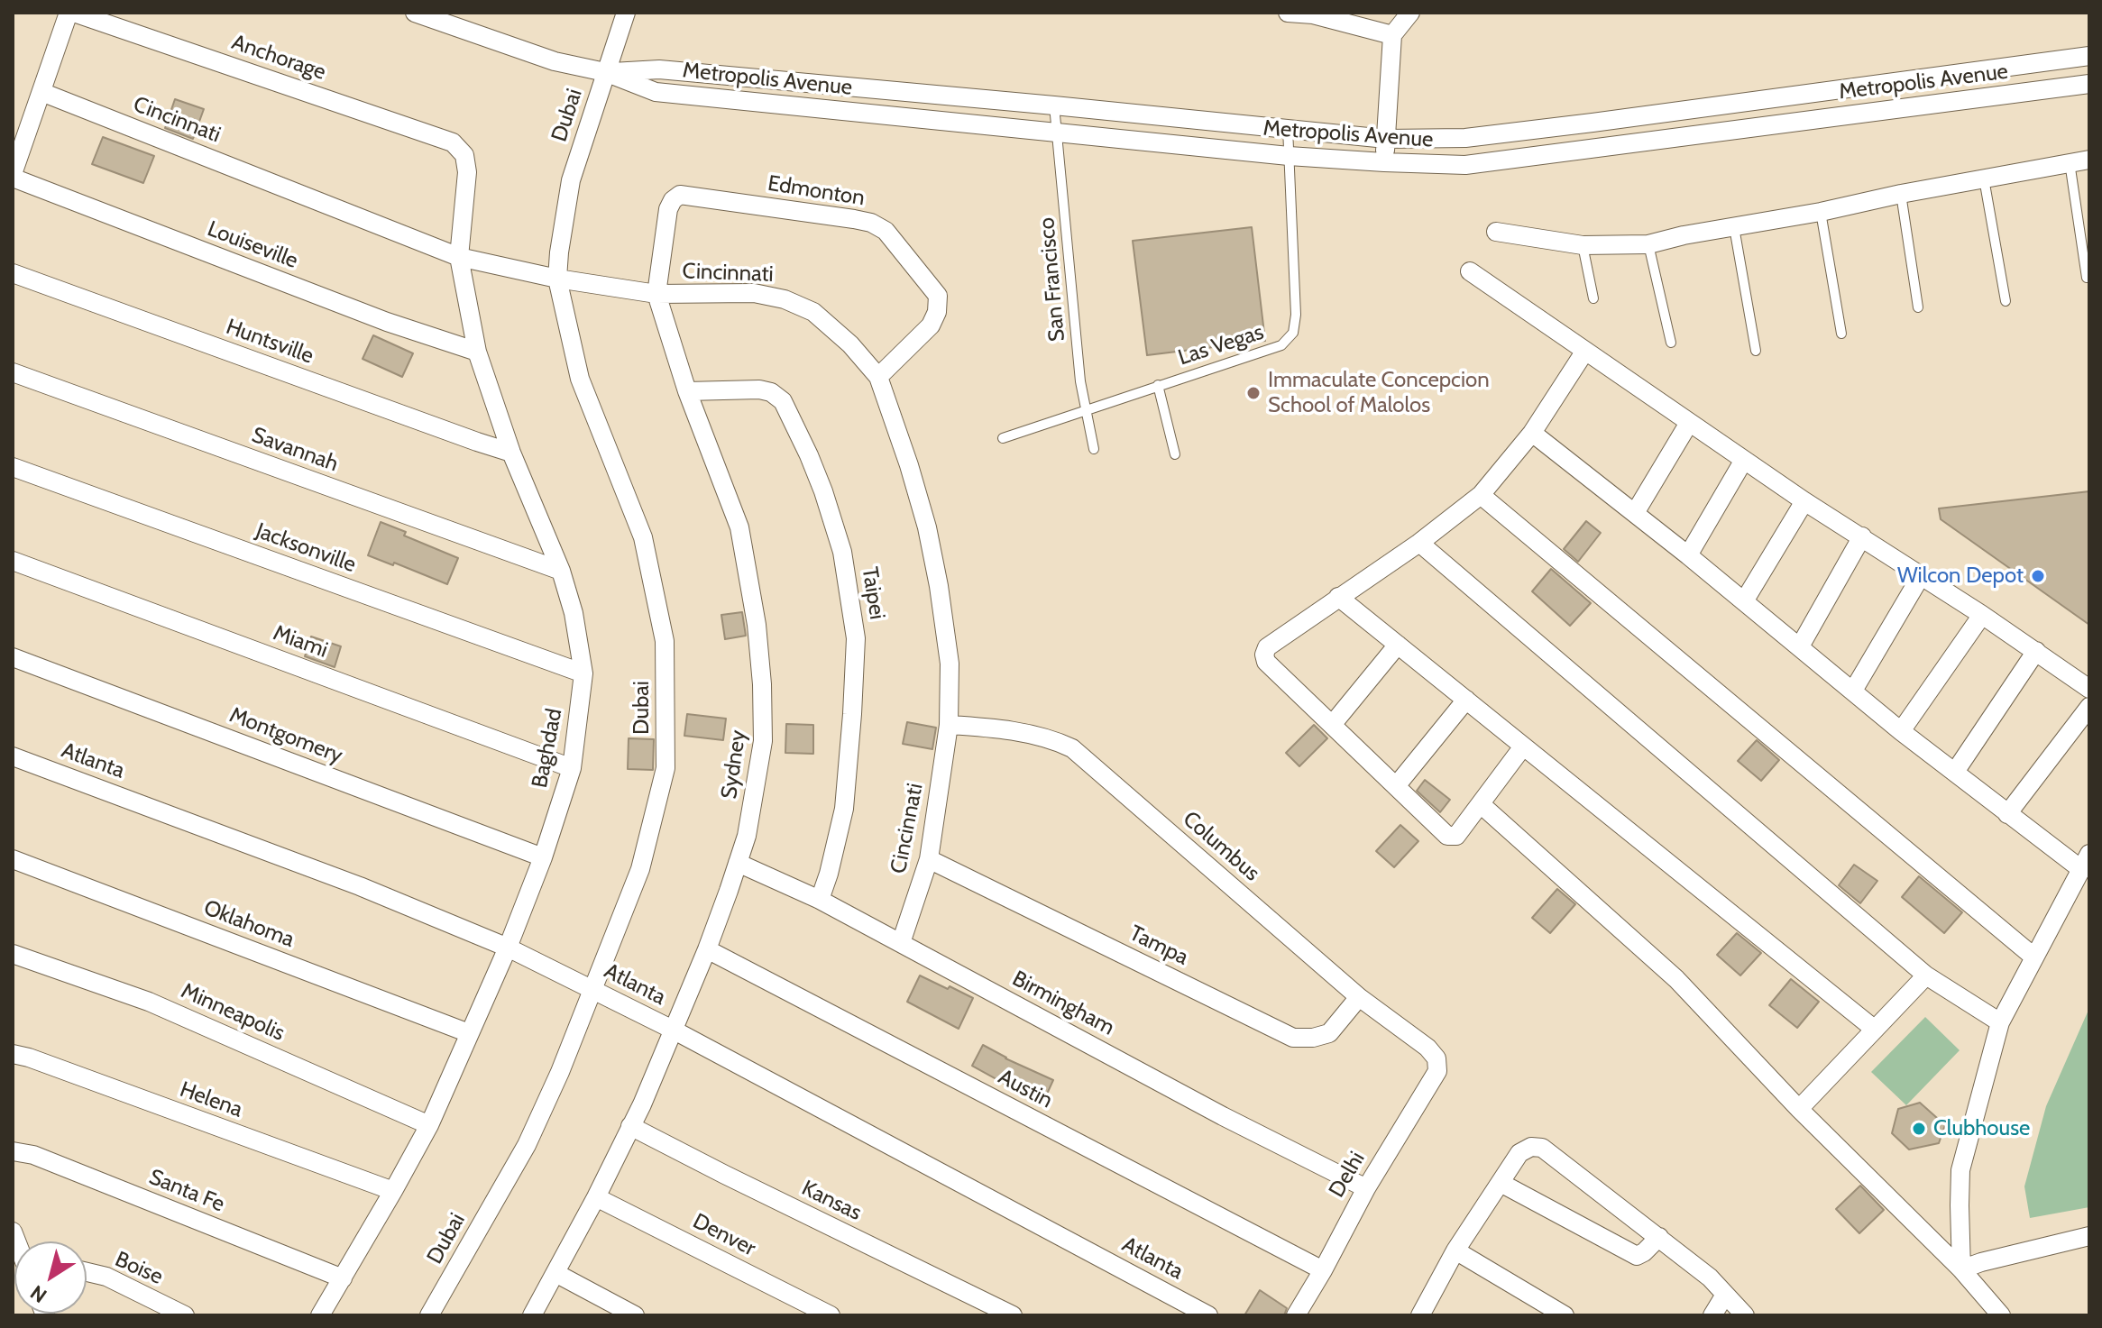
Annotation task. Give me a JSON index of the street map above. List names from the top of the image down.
{
  "streets": {
    "street": [
      "Anchorage",
      "Metropolis Avenue",
      "Dubai",
      "Cincinnati",
      "Edmonton",
      "Louiseville",
      "Huntsville",
      "Savannah",
      "Jacksonville",
      "Taipei",
      "Miami",
      "Montgomery",
      "Baghdad",
      "Atlanta",
      "Sydney",
      "Columbus",
      "Oklahoma",
      "Tampa",
      "Birmingham",
      "Minneapolis",
      "Austin",
      "Helena",
      "Delhi",
      "Santa Fe",
      "Kansas",
      "Denver",
      "Boise"
    ],
    "lane": ["San Francisco", "Las Vegas"]
  },
  "crossings": [
    ["Anchorage", "Baghdad"],
    ["Metropolis Avenue", "Dubai"],
    ["Metropolis Avenue", "San Francisco"],
    ["Metropolis Avenue", "Las Vegas"],
    ["Dubai", "Cincinnati"],
    ["Dubai", "Atlanta"],
    ["Cincinnati", "Edmonton"],
    ["Cincinnati", "Baghdad"],
    ["Cincinnati", "Sydney"],
    ["Cincinnati", "Columbus"],
    ["Cincinnati", "Tampa"],
    ["Cincinnati", "Birmingham"],
    ["Edmonton", "Sydney"],
    ["Louiseville", "Baghdad"],
    ["San Francisco", "Las Vegas"],
    ["Huntsville", "Baghdad"],
    ["Savannah", "Baghdad"],
    ["Jacksonville", "Baghdad"],
    ["Taipei", "Sydney"],
    ["Taipei", "Birmingham"],
    ["Miami", "Baghdad"],
    ["Montgomery", "Baghdad"],
    ["Baghdad", "Atlanta"],
    ["Baghdad", "Oklahoma"],
    ["Baghdad", "Minneapolis"],
    ["Baghdad", "Helena"],
    ["Baghdad", "Santa Fe"],
    ["Atlanta", "Sydney"],
    ["Sydney", "Birmingham"],
    ["Sydney", "Austin"],
    ["Sydney", "Kansas"],
    ["Sydney", "Denver"],
    ["Columbus", "Tampa"],
    ["Columbus", "Delhi"],
    ["Birmingham", "Delhi"],
    ["Austin", "Delhi"]
  ],
  "places": ["Immaculate Concepcion School of Malolos", "Wilcon Depot", "Clubhouse"],
  "north": "bottom left"
}
